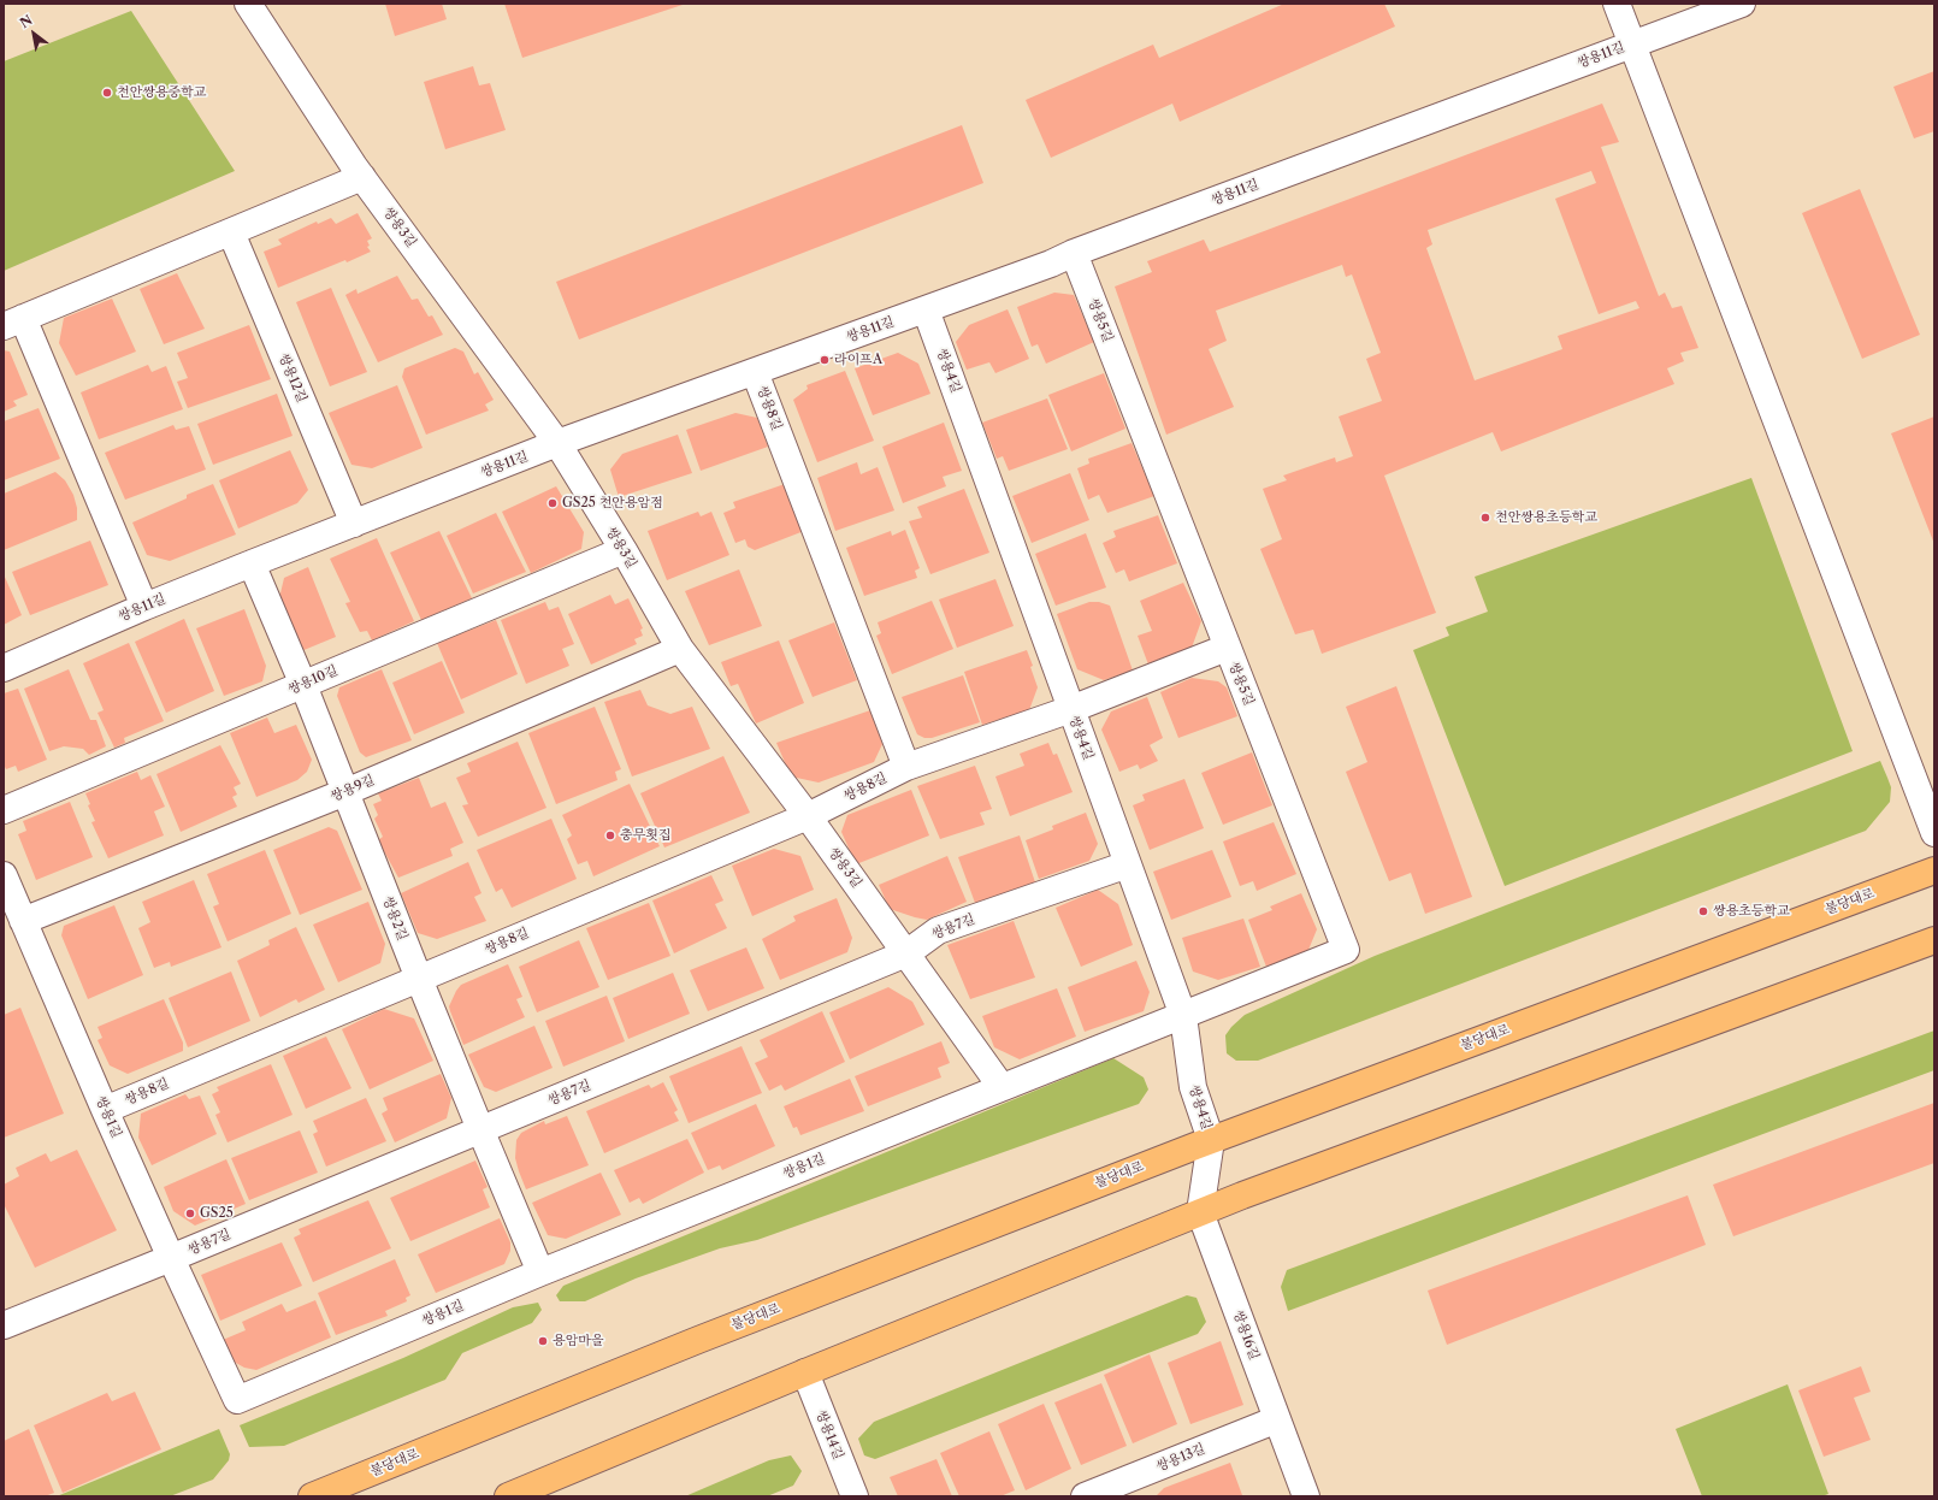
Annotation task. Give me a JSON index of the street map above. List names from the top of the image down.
{
  "streets": {
    "main road": ["불당대로"],
    "street": [
      "쌍용11길",
      "쌍용3길",
      "쌍용5길",
      "쌍용4길",
      "쌍용12길",
      "쌍용8길",
      "쌍용10길",
      "쌍용9길",
      "쌍용2길",
      "쌍용7길",
      "쌍용1길",
      "쌍용16길",
      "쌍용14길",
      "쌍용13길"
    ]
  },
  "crossings": [
    ["쌍용11길", "쌍용3길"],
    ["쌍용11길", "쌍용5길"],
    ["쌍용11길", "쌍용4길"],
    ["쌍용11길", "쌍용12길"],
    ["쌍용11길", "쌍용8길"],
    ["쌍용11길", "쌍용2길"],
    ["쌍용3길", "쌍용8길"],
    ["쌍용3길", "쌍용10길"],
    ["쌍용3길", "쌍용9길"],
    ["쌍용3길", "쌍용7길"],
    ["쌍용3길", "쌍용1길"],
    ["쌍용5길", "쌍용4길"],
    ["쌍용5길", "쌍용8길"],
    ["쌍용5길", "쌍용1길"],
    ["쌍용4길", "쌍용8길"],
    ["쌍용4길", "불당대로"],
    ["쌍용4길", "쌍용7길"],
    ["쌍용4길", "쌍용1길"],
    ["쌍용4길", "쌍용16길"],
    ["쌍용8길", "쌍용2길"],
    ["쌍용8길", "쌍용1길"],
    ["쌍용10길", "쌍용2길"],
    ["쌍용9길", "쌍용2길"],
    ["쌍용9길", "쌍용1길"],
    ["쌍용2길", "쌍용7길"],
    ["쌍용2길", "쌍용1길"],
    ["쌍용7길", "쌍용1길"],
    ["쌍용16길", "쌍용13길"]
  ],
  "places": [
    "천안쌍용중학교",
    "라이프A",
    "GS25 천안용암점",
    "천안쌍용초등학교",
    "충무횟집",
    "쌍용초등학교",
    "GS25",
    "용암마을"
  ],
  "north": "top left"
}
